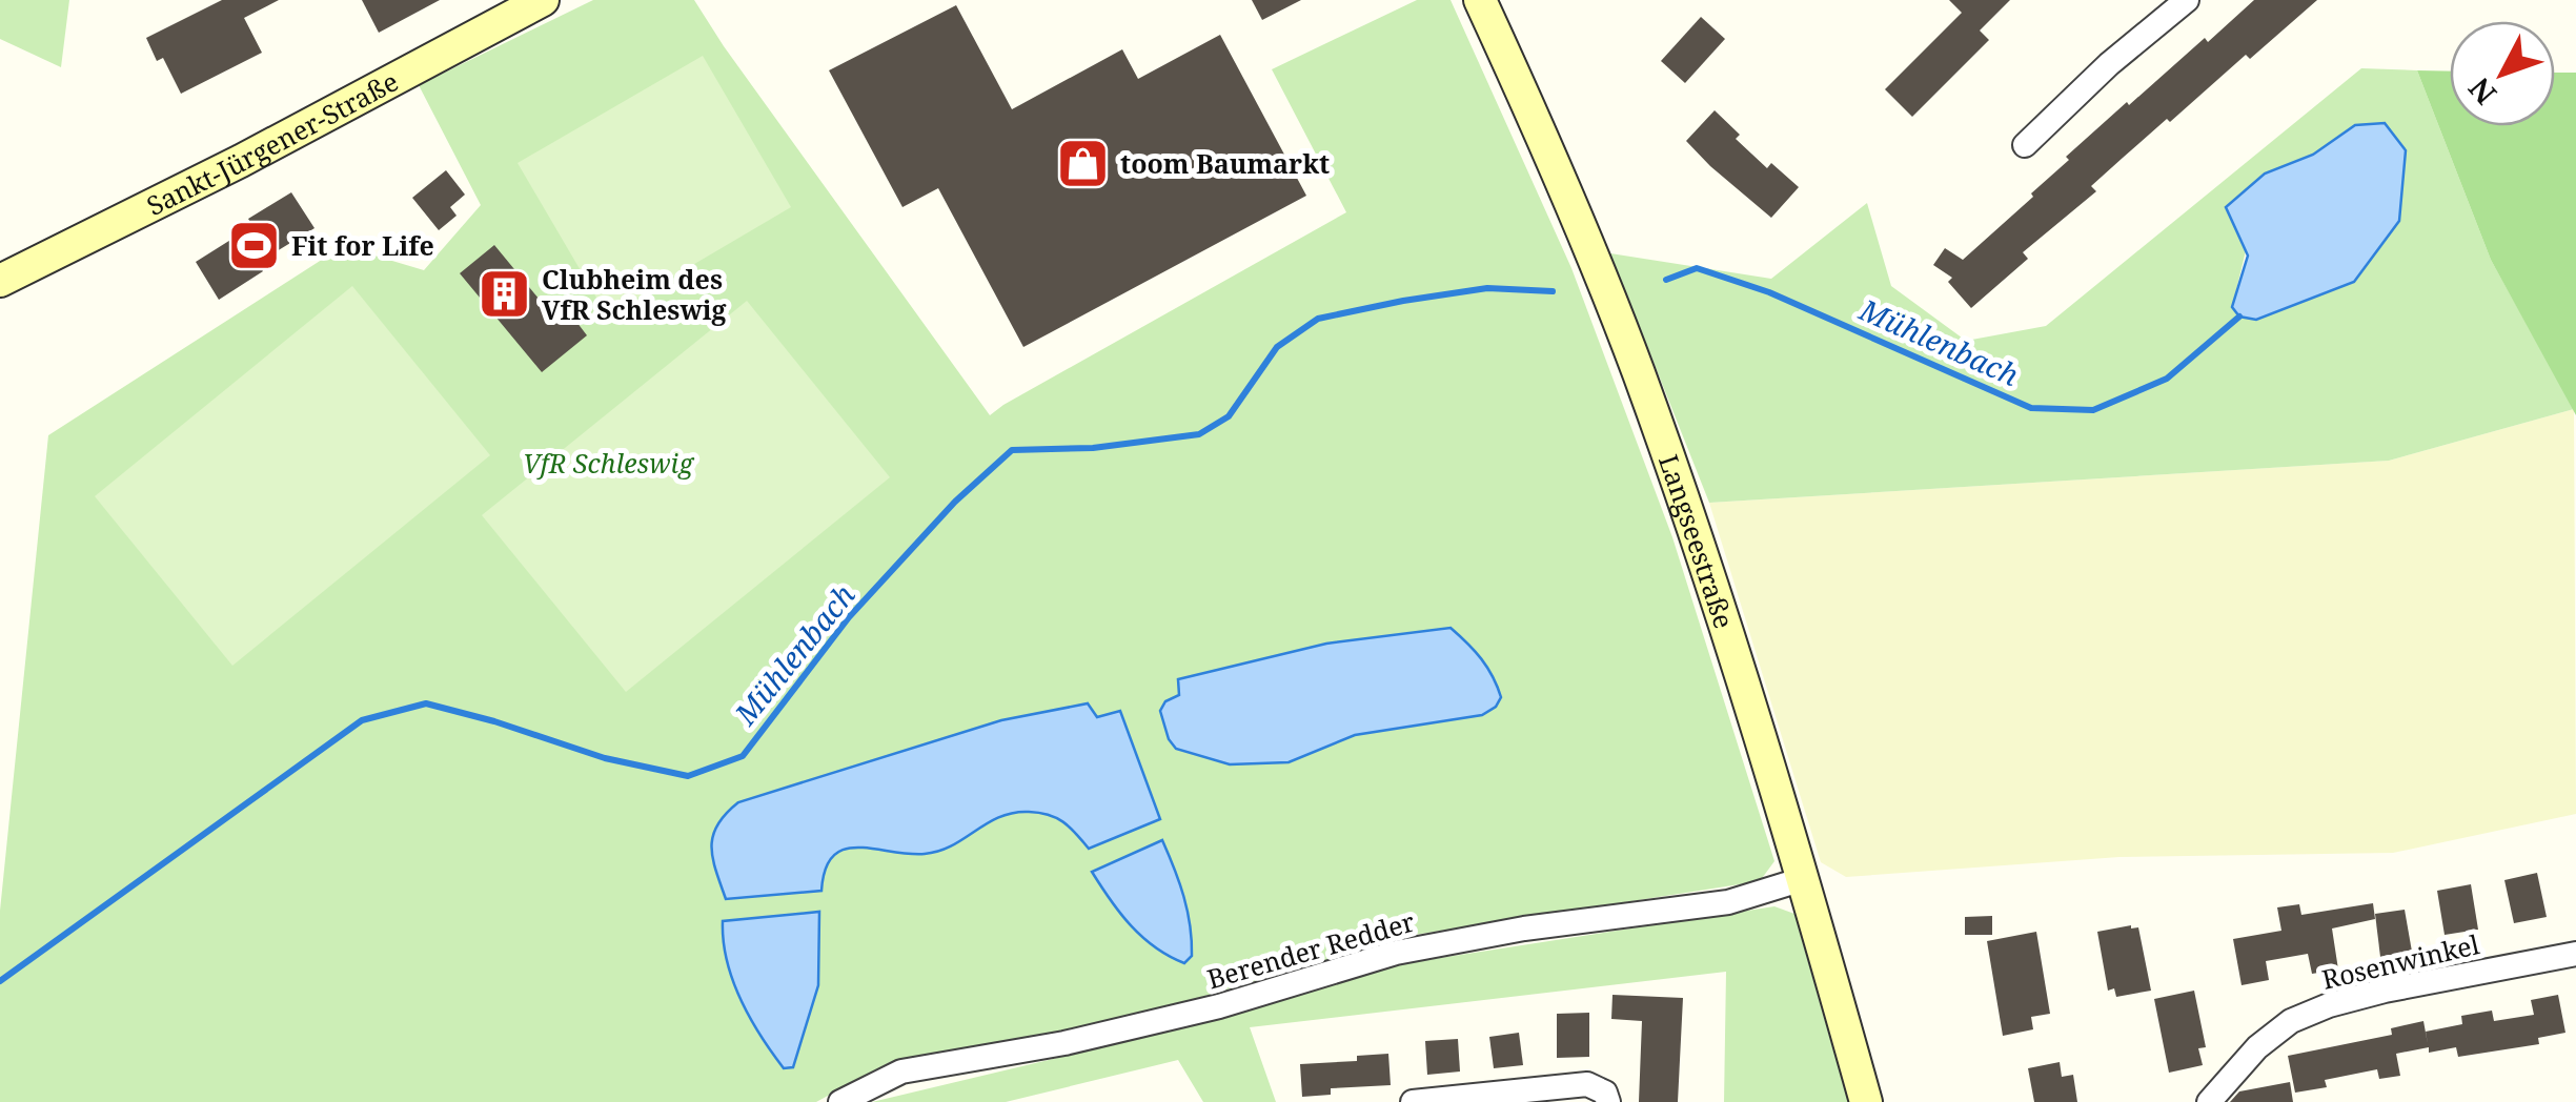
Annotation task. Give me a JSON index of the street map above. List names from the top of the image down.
{
  "streets": {
    "street": [
      "Sankt-Jürgener-Straße",
      "Langseestraße",
      "Berender Redder",
      "Rosenwinkel"
    ]
  },
  "crossings": [
    ["Langseestraße", "Berender Redder"]
  ],
  "water": ["Mühlenbach"],
  "parks": ["VfR Schleswig"],
  "places": {
    "shop": ["toom Baumarkt"],
    "sports": ["Fit for Life"],
    "building": ["Clubheim des VfR Schleswig"]
  },
  "north": "bottom left"
}
